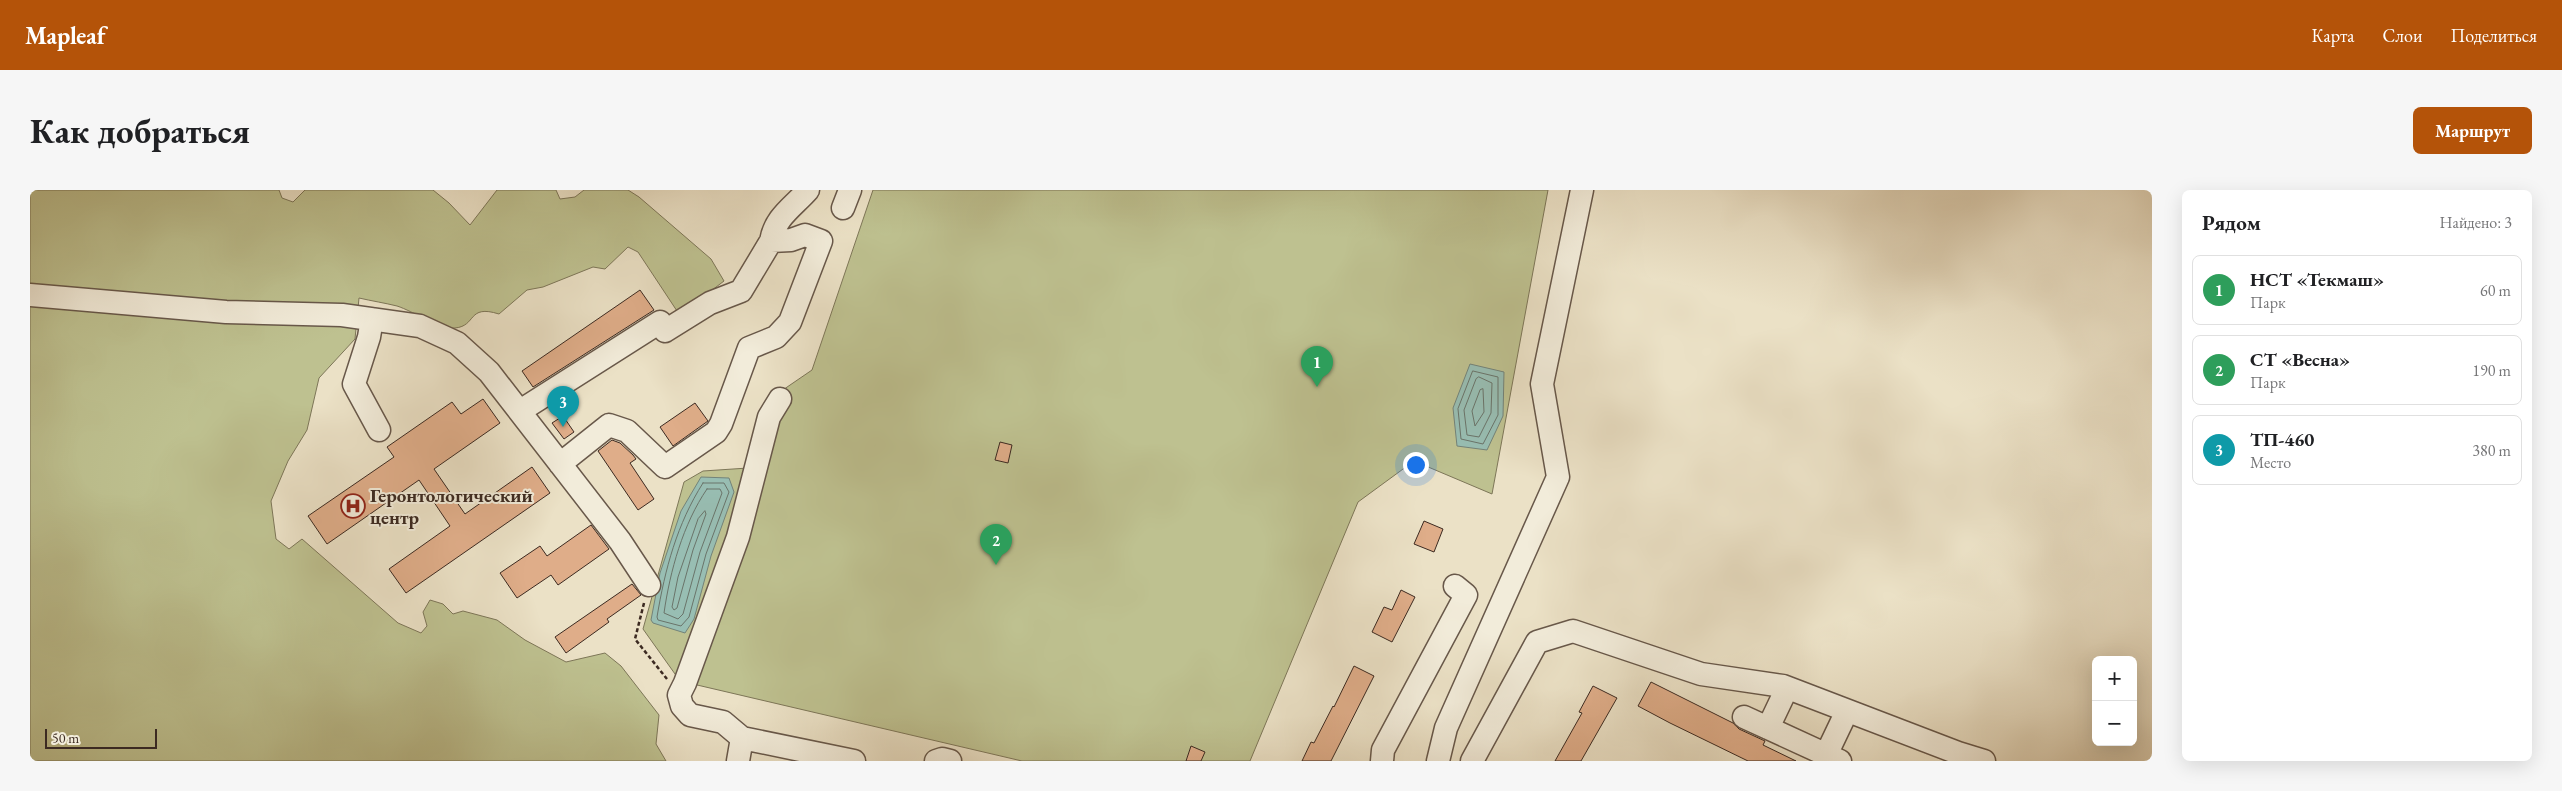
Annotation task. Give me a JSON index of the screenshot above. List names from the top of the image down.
{
  "places": {
    "hospital": ["Геронтологический центр"]
  },
  "scale_bar": "50 m",
  "page": {
    "header": "Mapleaf",
    "nav": ["Карта", "Слои", "Поделиться"],
    "buttons": "Маршрут",
    "title": "Как добраться",
    "heading": ["Рядом", "Найдено: 3"],
    "list": [
      {
        "mark": "1",
        "name": "НСТ «Текмаш»",
        "note": "Парк",
        "value": "60 m"
      },
      {
        "mark": "2",
        "name": "СТ «Весна»",
        "note": "Парк",
        "value": "190 m"
      },
      {
        "mark": "3",
        "name": "ТП-460",
        "note": "Место",
        "value": "380 m"
      }
    ],
    "pins": ["1", "3", "2"],
    "map_buttons": ["+", "−"],
    "scale": "50 m"
  }
}
